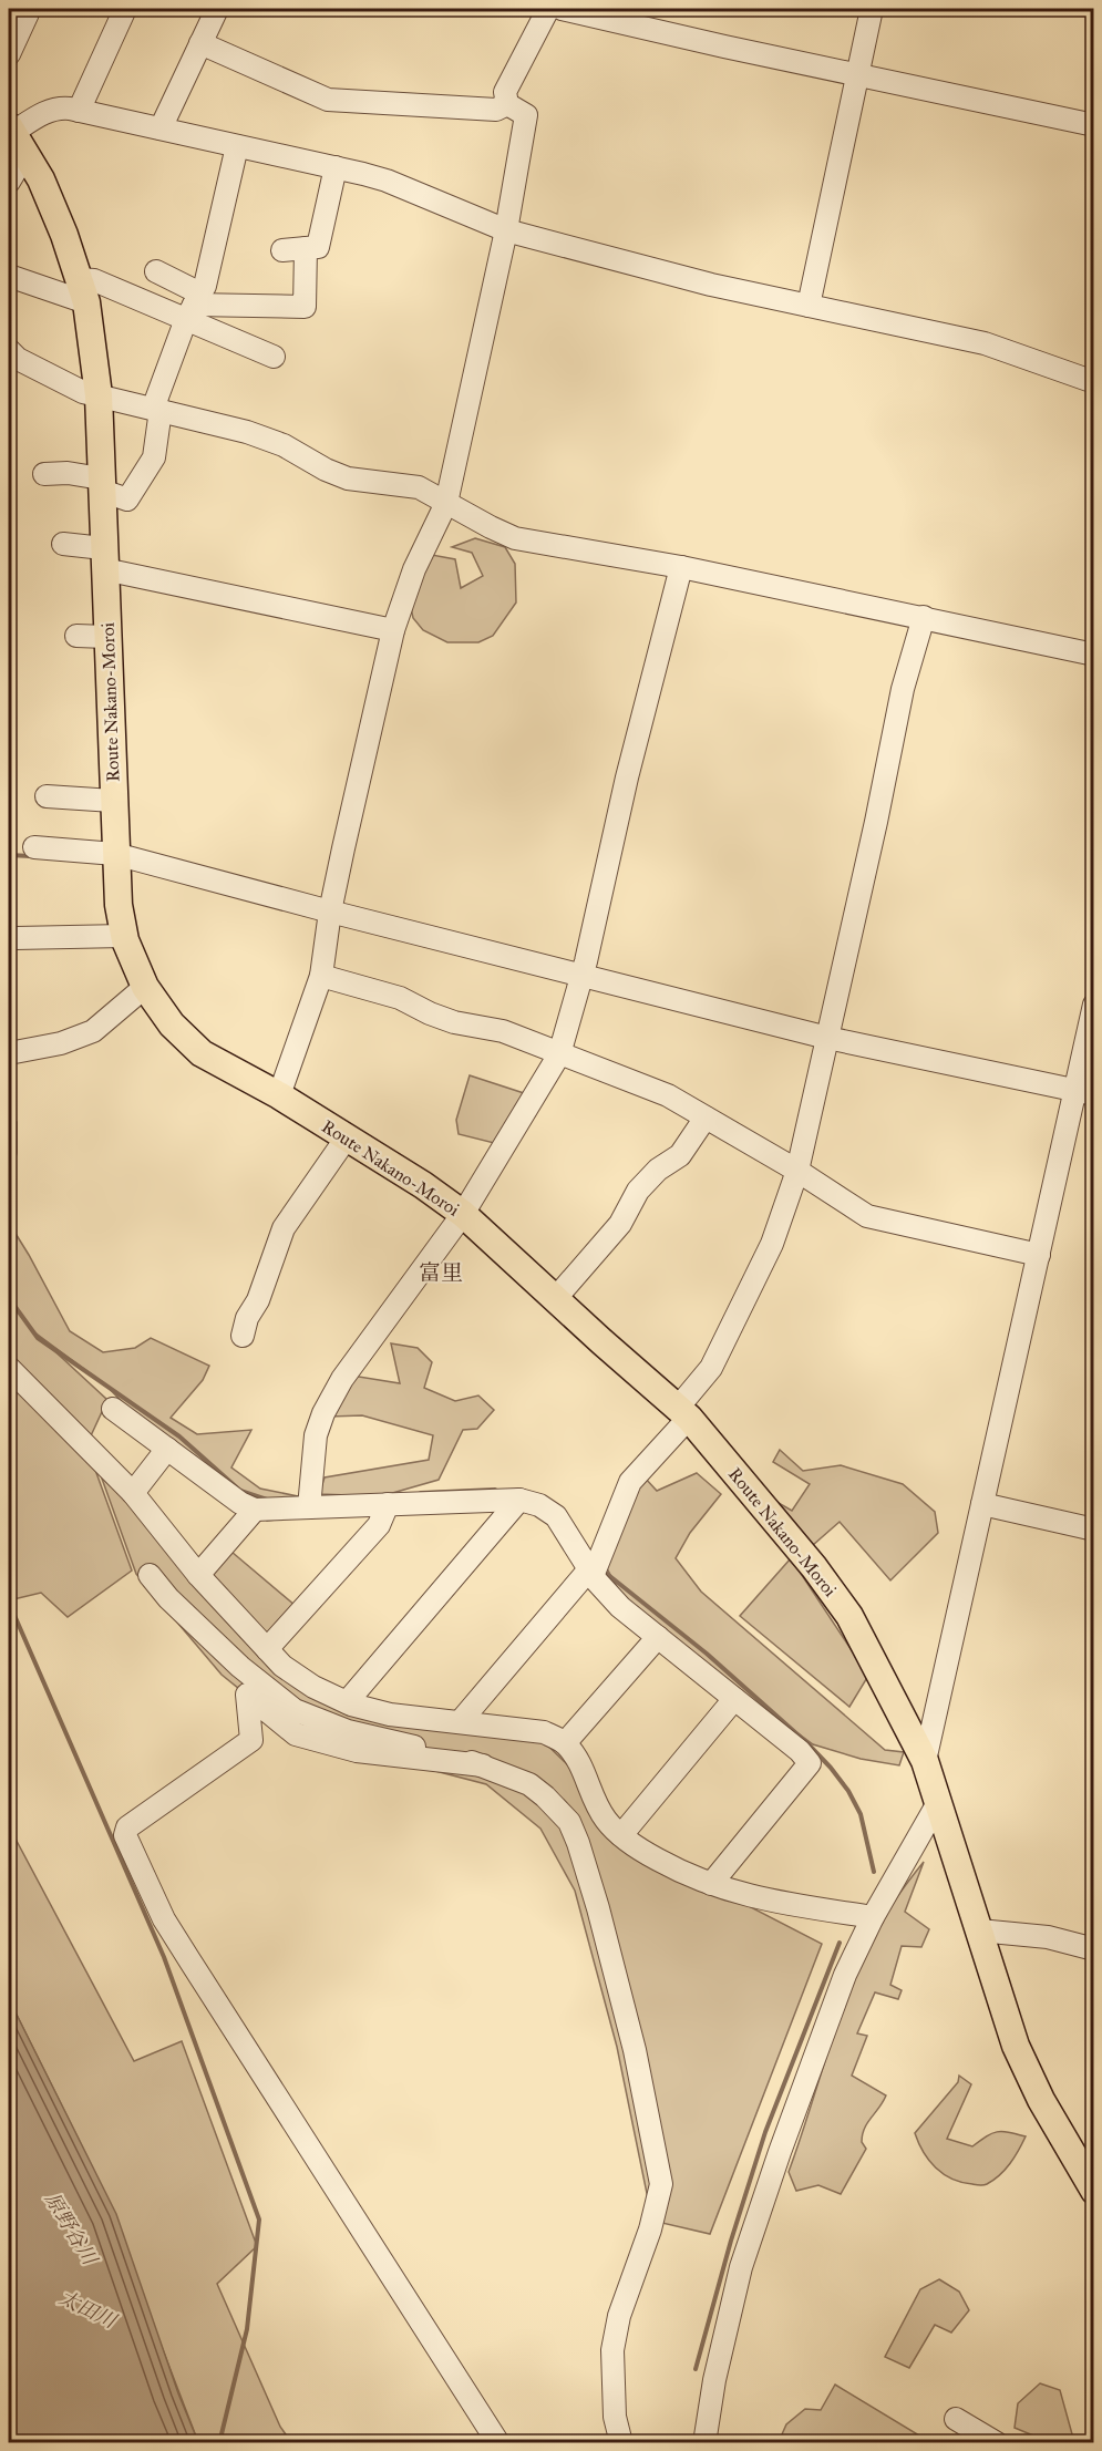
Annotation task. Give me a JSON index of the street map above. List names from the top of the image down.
{
  "streets": {
    "main road": ["Route Nakano-Moroi"]
  },
  "districts": ["富里"],
  "water": ["原野谷川", "太田川"]
}
